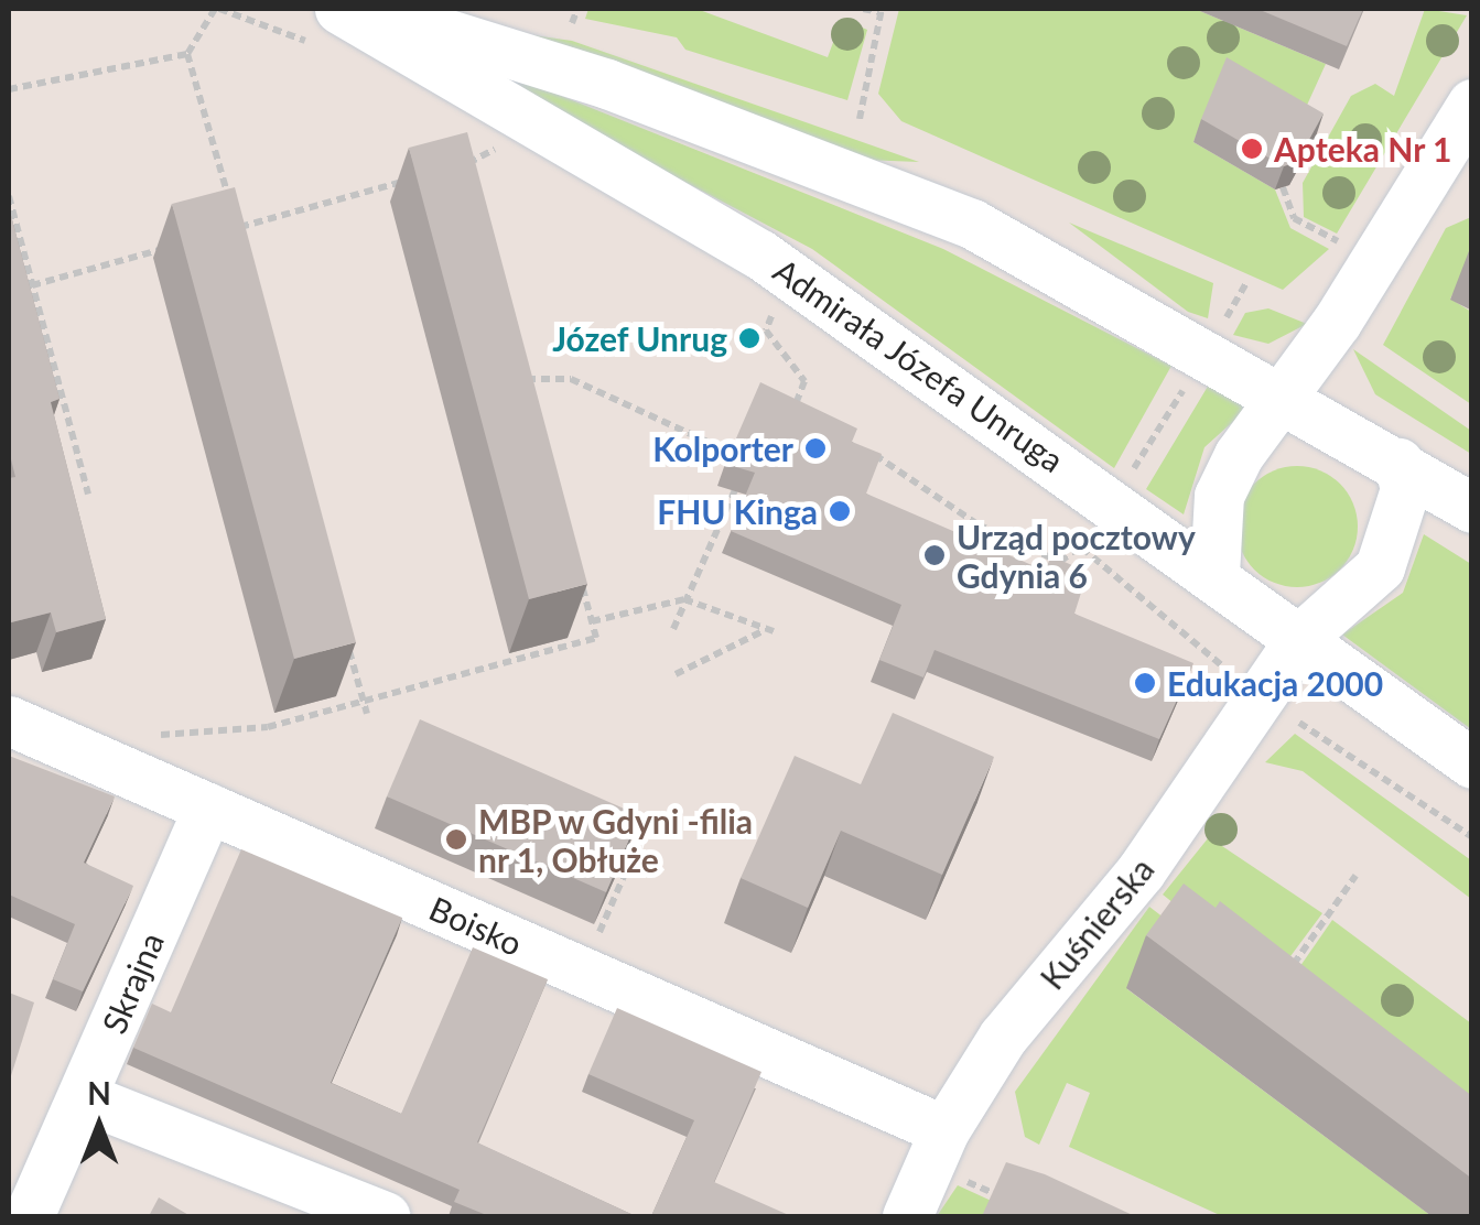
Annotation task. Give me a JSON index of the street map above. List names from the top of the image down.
{
  "streets": {
    "street": [
      "Admirała Józefa Unruga",
      "Kuśnierska",
      "Boisko",
      "Skrajna"
    ]
  },
  "crossings": [
    ["Admirała Józefa Unruga", "Kuśnierska"],
    ["Kuśnierska", "Boisko"],
    ["Boisko", "Skrajna"]
  ],
  "places": [
    "Apteka Nr 1",
    "Józef Unrug",
    "Kolporter",
    "FHU Kinga",
    "Urząd pocztowy Gdynia 6",
    "Edukacja 2000",
    "MBP w Gdyni -filia nr 1, Obłuże"
  ],
  "north": "top"
}
